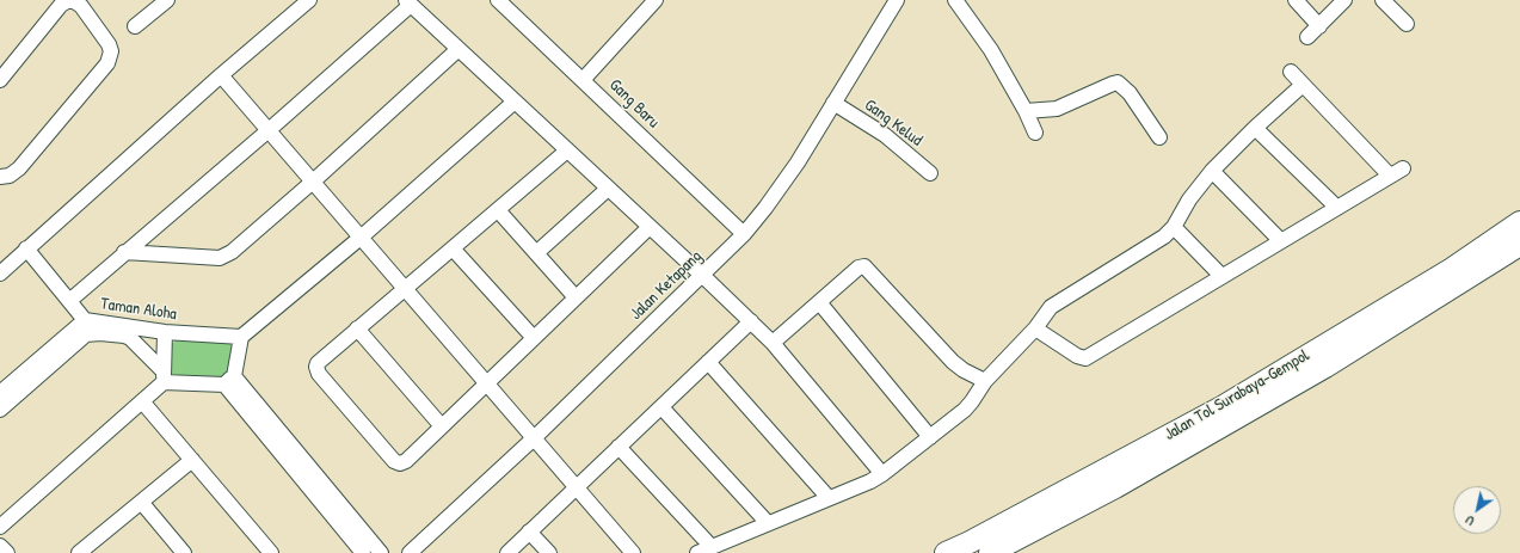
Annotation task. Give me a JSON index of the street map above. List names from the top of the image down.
{
  "streets": {
    "highway": ["Jalan Tol Surabaya–Gempol"],
    "street": [
      "Gang Baru",
      "Gang Kelud",
      "Jalan Ketapang",
      "Taman Aloha"
    ]
  },
  "crossings": [
    ["Gang Baru", "Jalan Ketapang"],
    ["Gang Kelud", "Jalan Ketapang"]
  ],
  "north": "bottom left"
}
